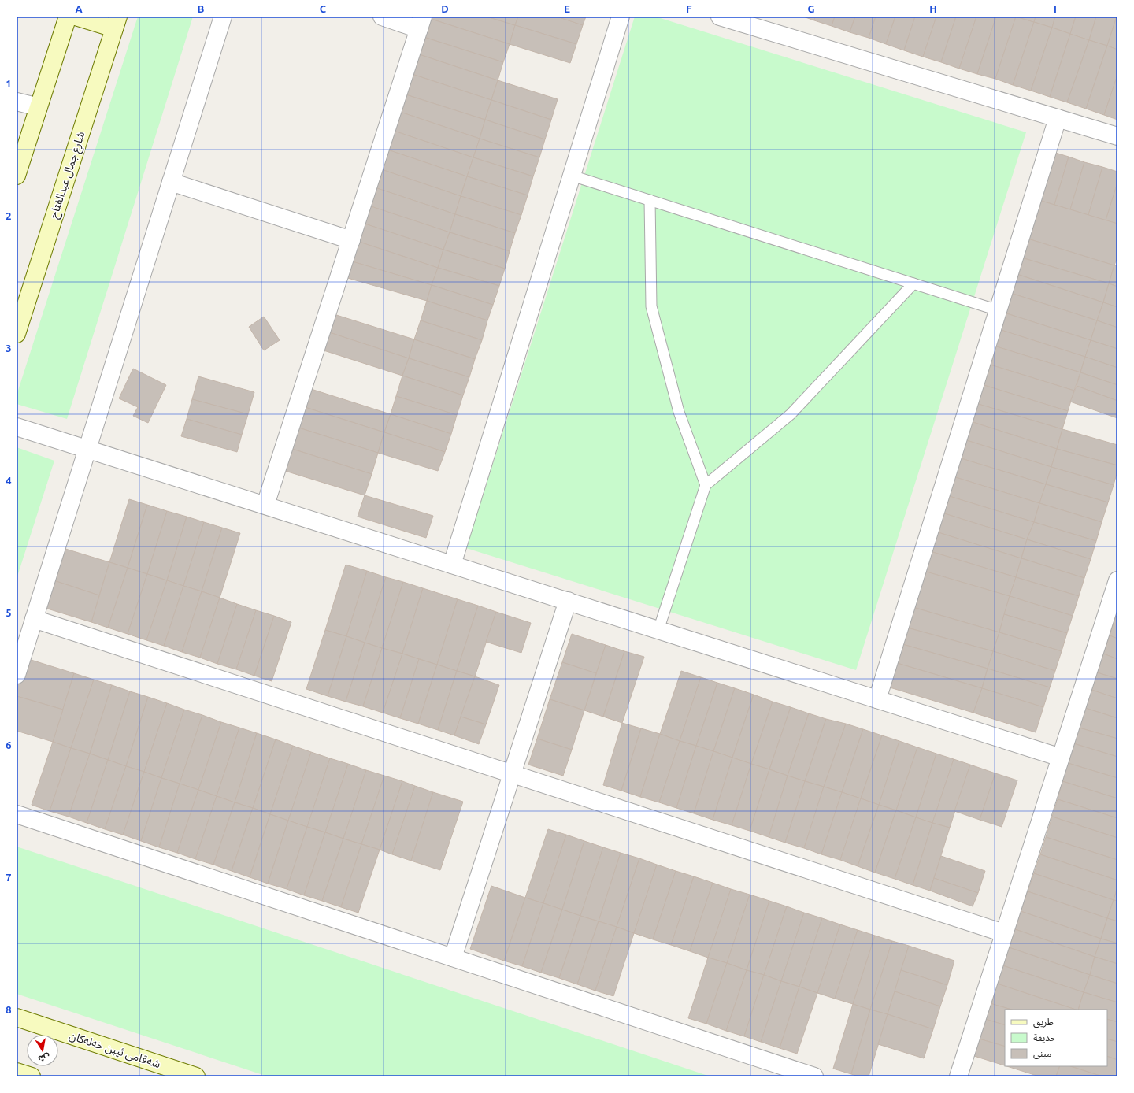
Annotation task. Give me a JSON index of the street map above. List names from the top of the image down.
{
  "streets": {
    "main road": ["شارع جمال عبدالفتاح", "شەقامی ئیبن خەلەکان"]
  },
  "legend": ["طريق", "حديقة", "مبنى"],
  "north": "bottom",
  "grid": {
    "columns": [
      "A",
      "B",
      "C",
      "D",
      "E",
      "F",
      "G",
      "H",
      "I"
    ],
    "rows": [
      "1",
      "2",
      "3",
      "4",
      "5",
      "6",
      "7",
      "8"
    ]
  }
}
